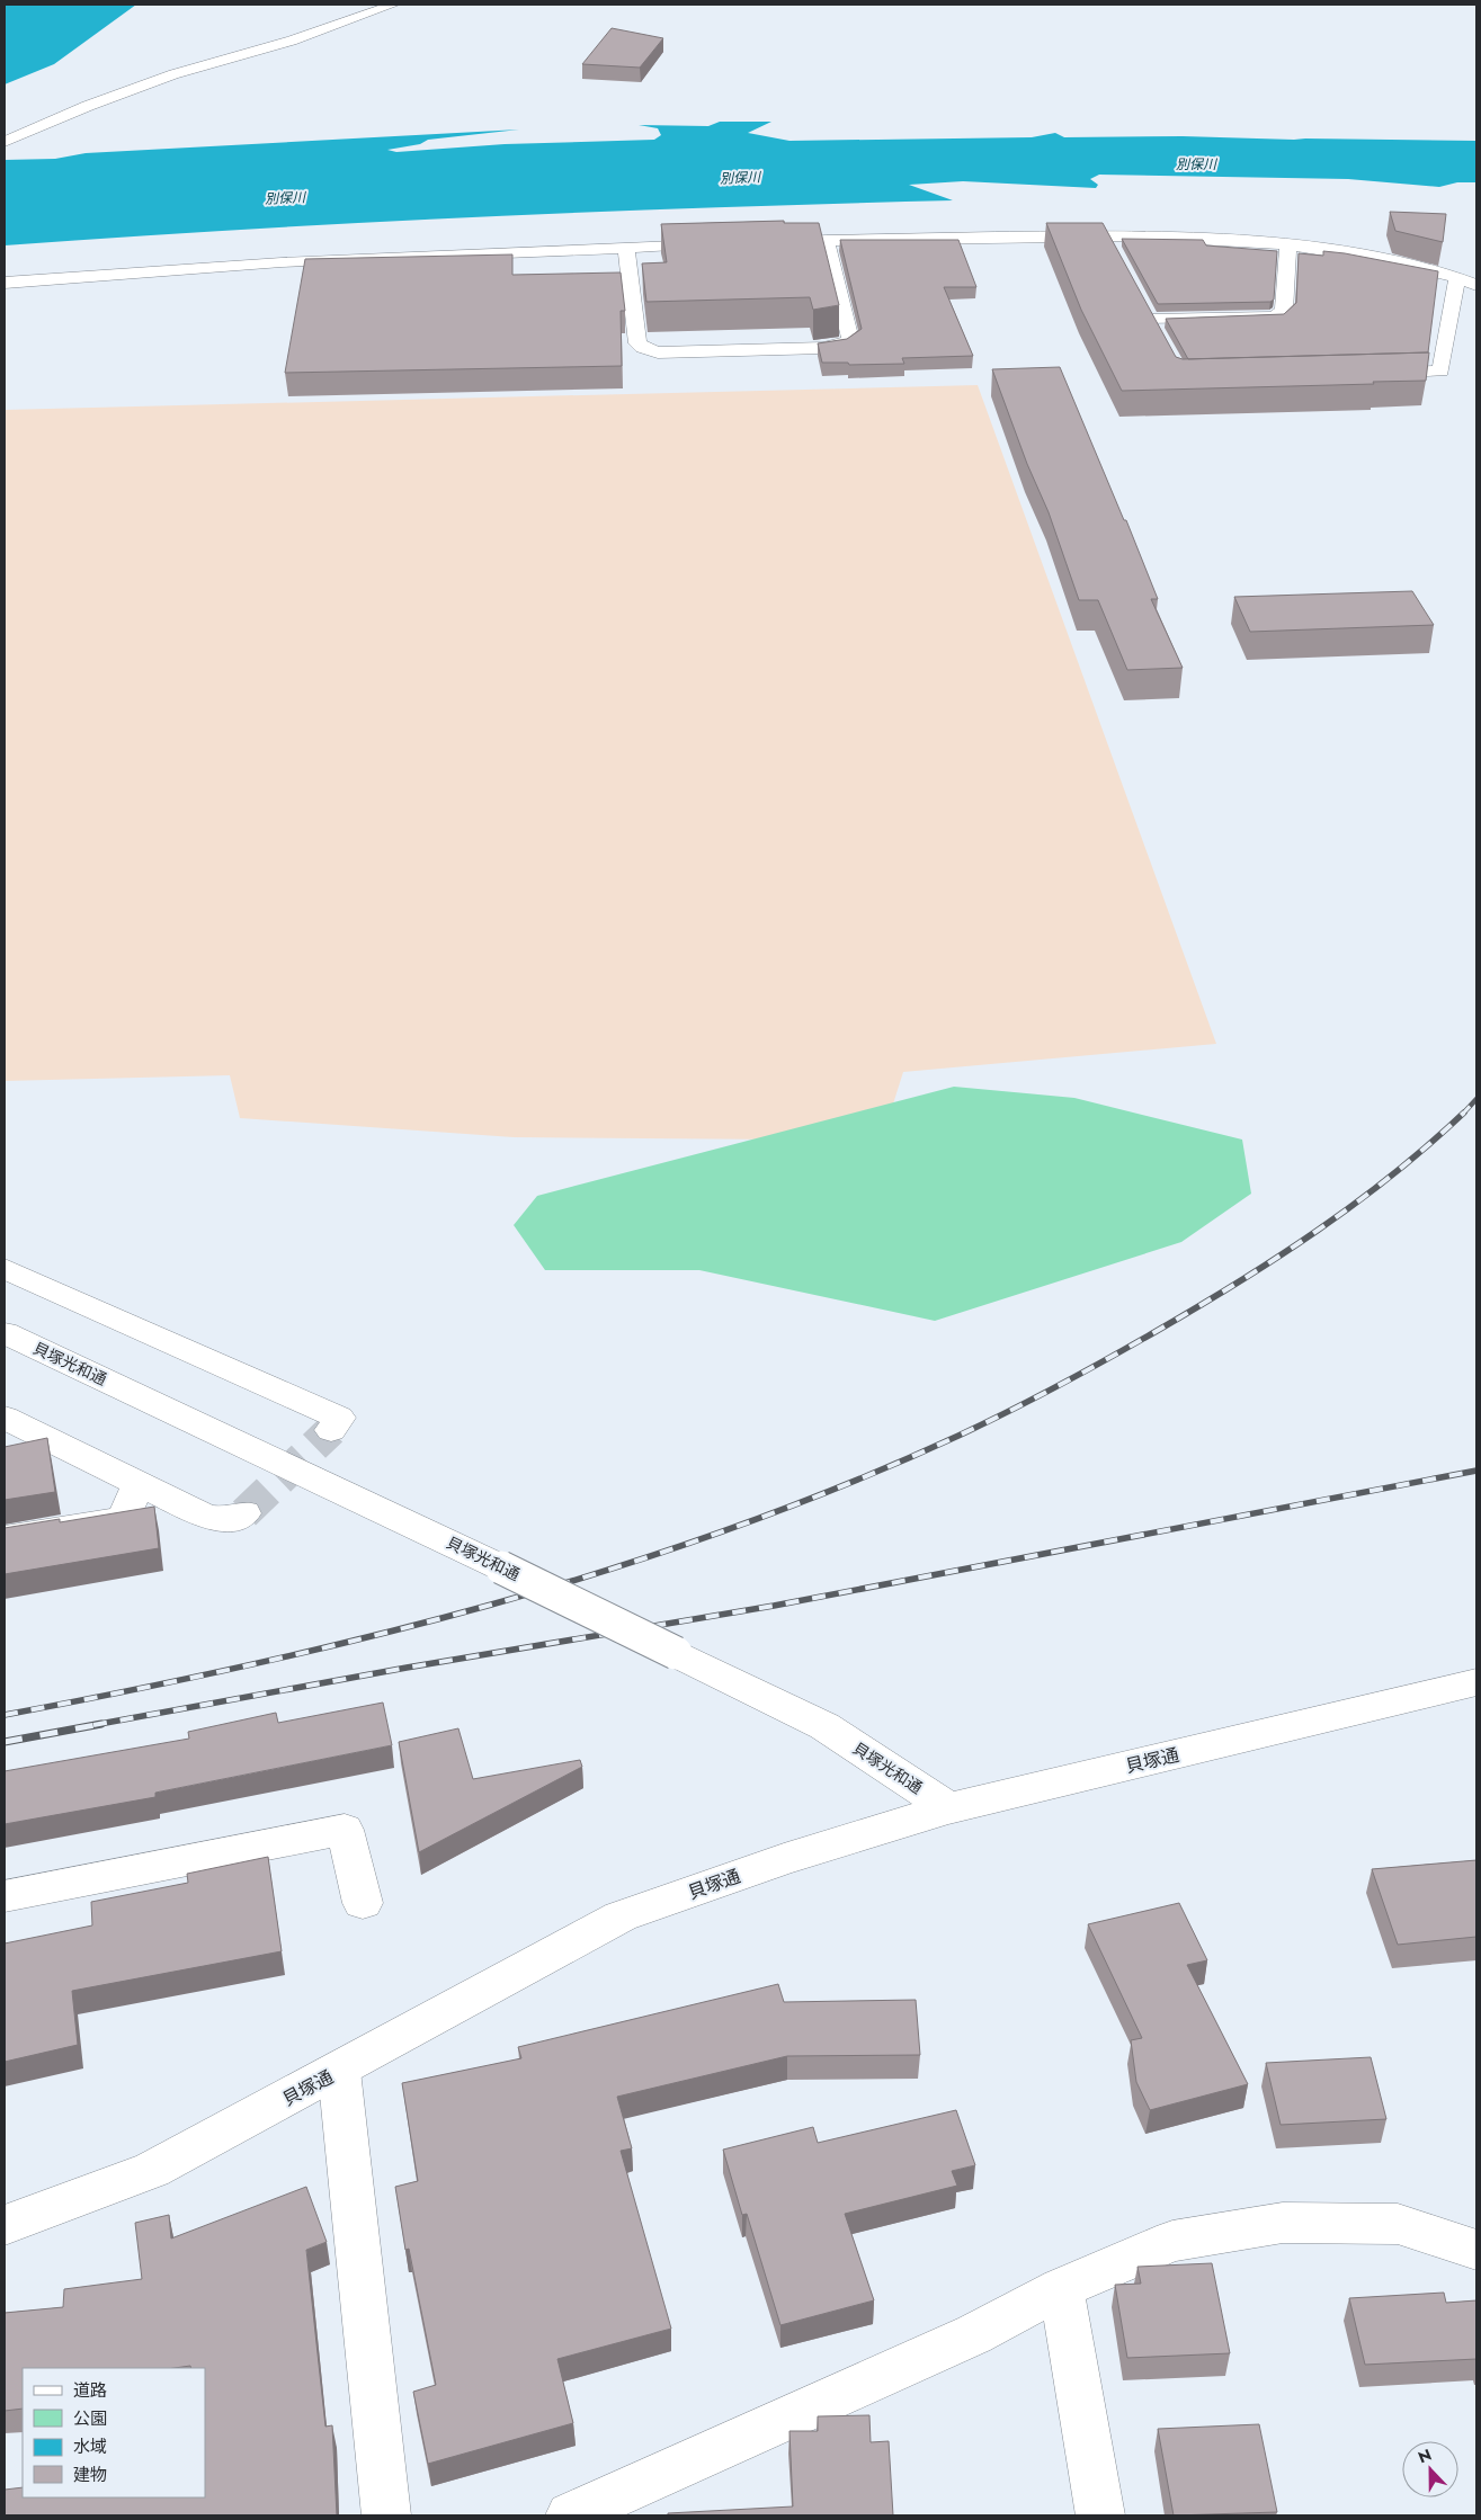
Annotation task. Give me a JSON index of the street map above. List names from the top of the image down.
{
  "streets": {
    "street": ["貝塚光和通", "貝塚通"]
  },
  "crossings": [
    ["貝塚光和通", "貝塚通"]
  ],
  "water": ["別保川"],
  "legend": [
    "道路",
    "公園",
    "水域",
    "建物"
  ],
  "north": "top"
}
